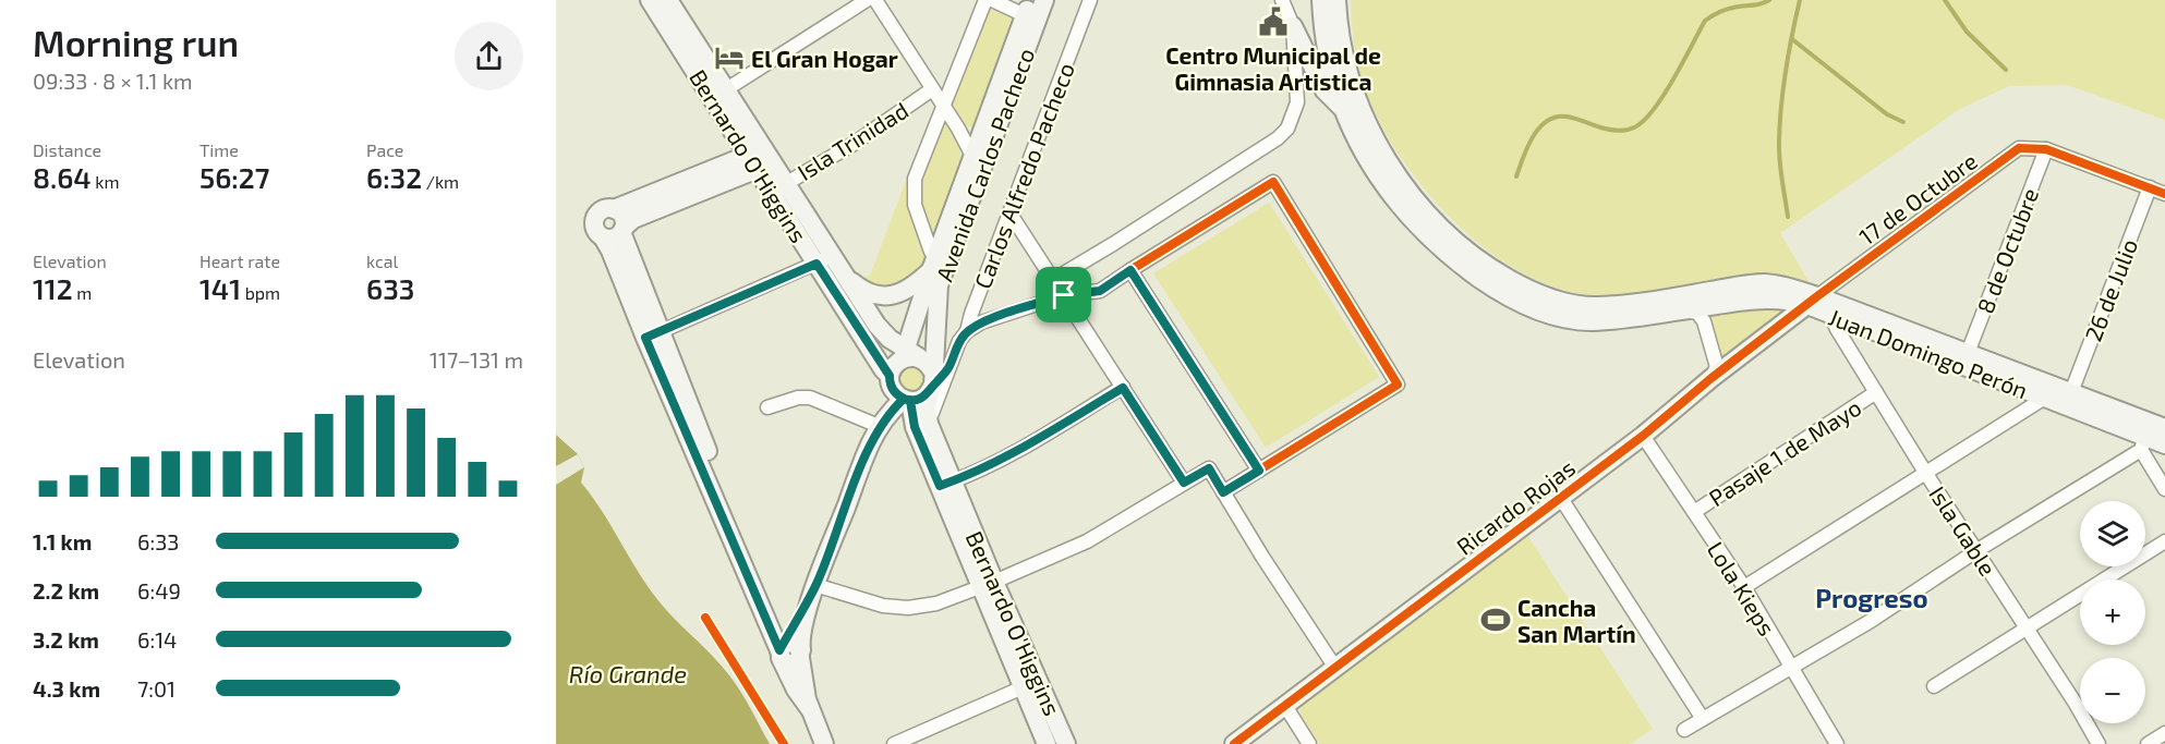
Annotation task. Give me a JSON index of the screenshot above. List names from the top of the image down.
{
  "streets": {
    "main road": [
      "Bernardo O'Higgins",
      "Avenida Carlos Pacheco",
      "Juan Domingo Perón",
      "Ricardo Rojas"
    ],
    "street": [
      "Isla Trinidad",
      "Carlos Alfredo Pacheco",
      "17 de Octubre",
      "8 de Octubre",
      "26 de Julio",
      "Pasaje 1 de Mayo",
      "Isla Gable",
      "Lola Kieps"
    ]
  },
  "crossings": [
    ["Isla Trinidad", "Bernardo O'Higgins"],
    ["Bernardo O'Higgins", "Avenida Carlos Pacheco"],
    ["Bernardo O'Higgins", "Carlos Alfredo Pacheco"],
    ["Avenida Carlos Pacheco", "Carlos Alfredo Pacheco"],
    ["17 de Octubre", "8 de Octubre"],
    ["17 de Octubre", "Juan Domingo Perón"],
    ["17 de Octubre", "Ricardo Rojas"],
    ["8 de Octubre", "Juan Domingo Perón"],
    ["26 de Julio", "Juan Domingo Perón"],
    ["Juan Domingo Perón", "Ricardo Rojas"],
    ["Juan Domingo Perón", "Isla Gable"],
    ["Pasaje 1 de Mayo", "Isla Gable"],
    ["Pasaje 1 de Mayo", "Lola Kieps"],
    ["Ricardo Rojas", "Lola Kieps"]
  ],
  "districts": ["Progreso"],
  "water": ["Río Grande"],
  "places": {
    "public building": ["Centro Municipal de Gimnasia Artistica"],
    "hotel": ["El Gran Hogar"],
    "sports": ["Cancha San Martín"]
  },
  "page": {
    "heading": ["Morning run", "09:33 · 8 × 1.1 km"],
    "stats": [
      ["Distance", "8.64 km"],
      ["Time", "56:27"],
      ["Pace", "6:32 /km"],
      ["Elevation", "112 m"],
      ["Heart rate", "141 bpm"],
      ["kcal", "633"]
    ],
    "chart": ["Elevation", "117–131 m"],
    "map_buttons": ["+", "−"],
    "list": [
      {
        "name": "1.1 km",
        "note": "6:33"
      },
      {
        "name": "2.2 km",
        "note": "6:49"
      },
      {
        "name": "3.2 km",
        "note": "6:14"
      },
      {
        "name": "4.3 km",
        "note": "7:01"
      }
    ]
  }
}
